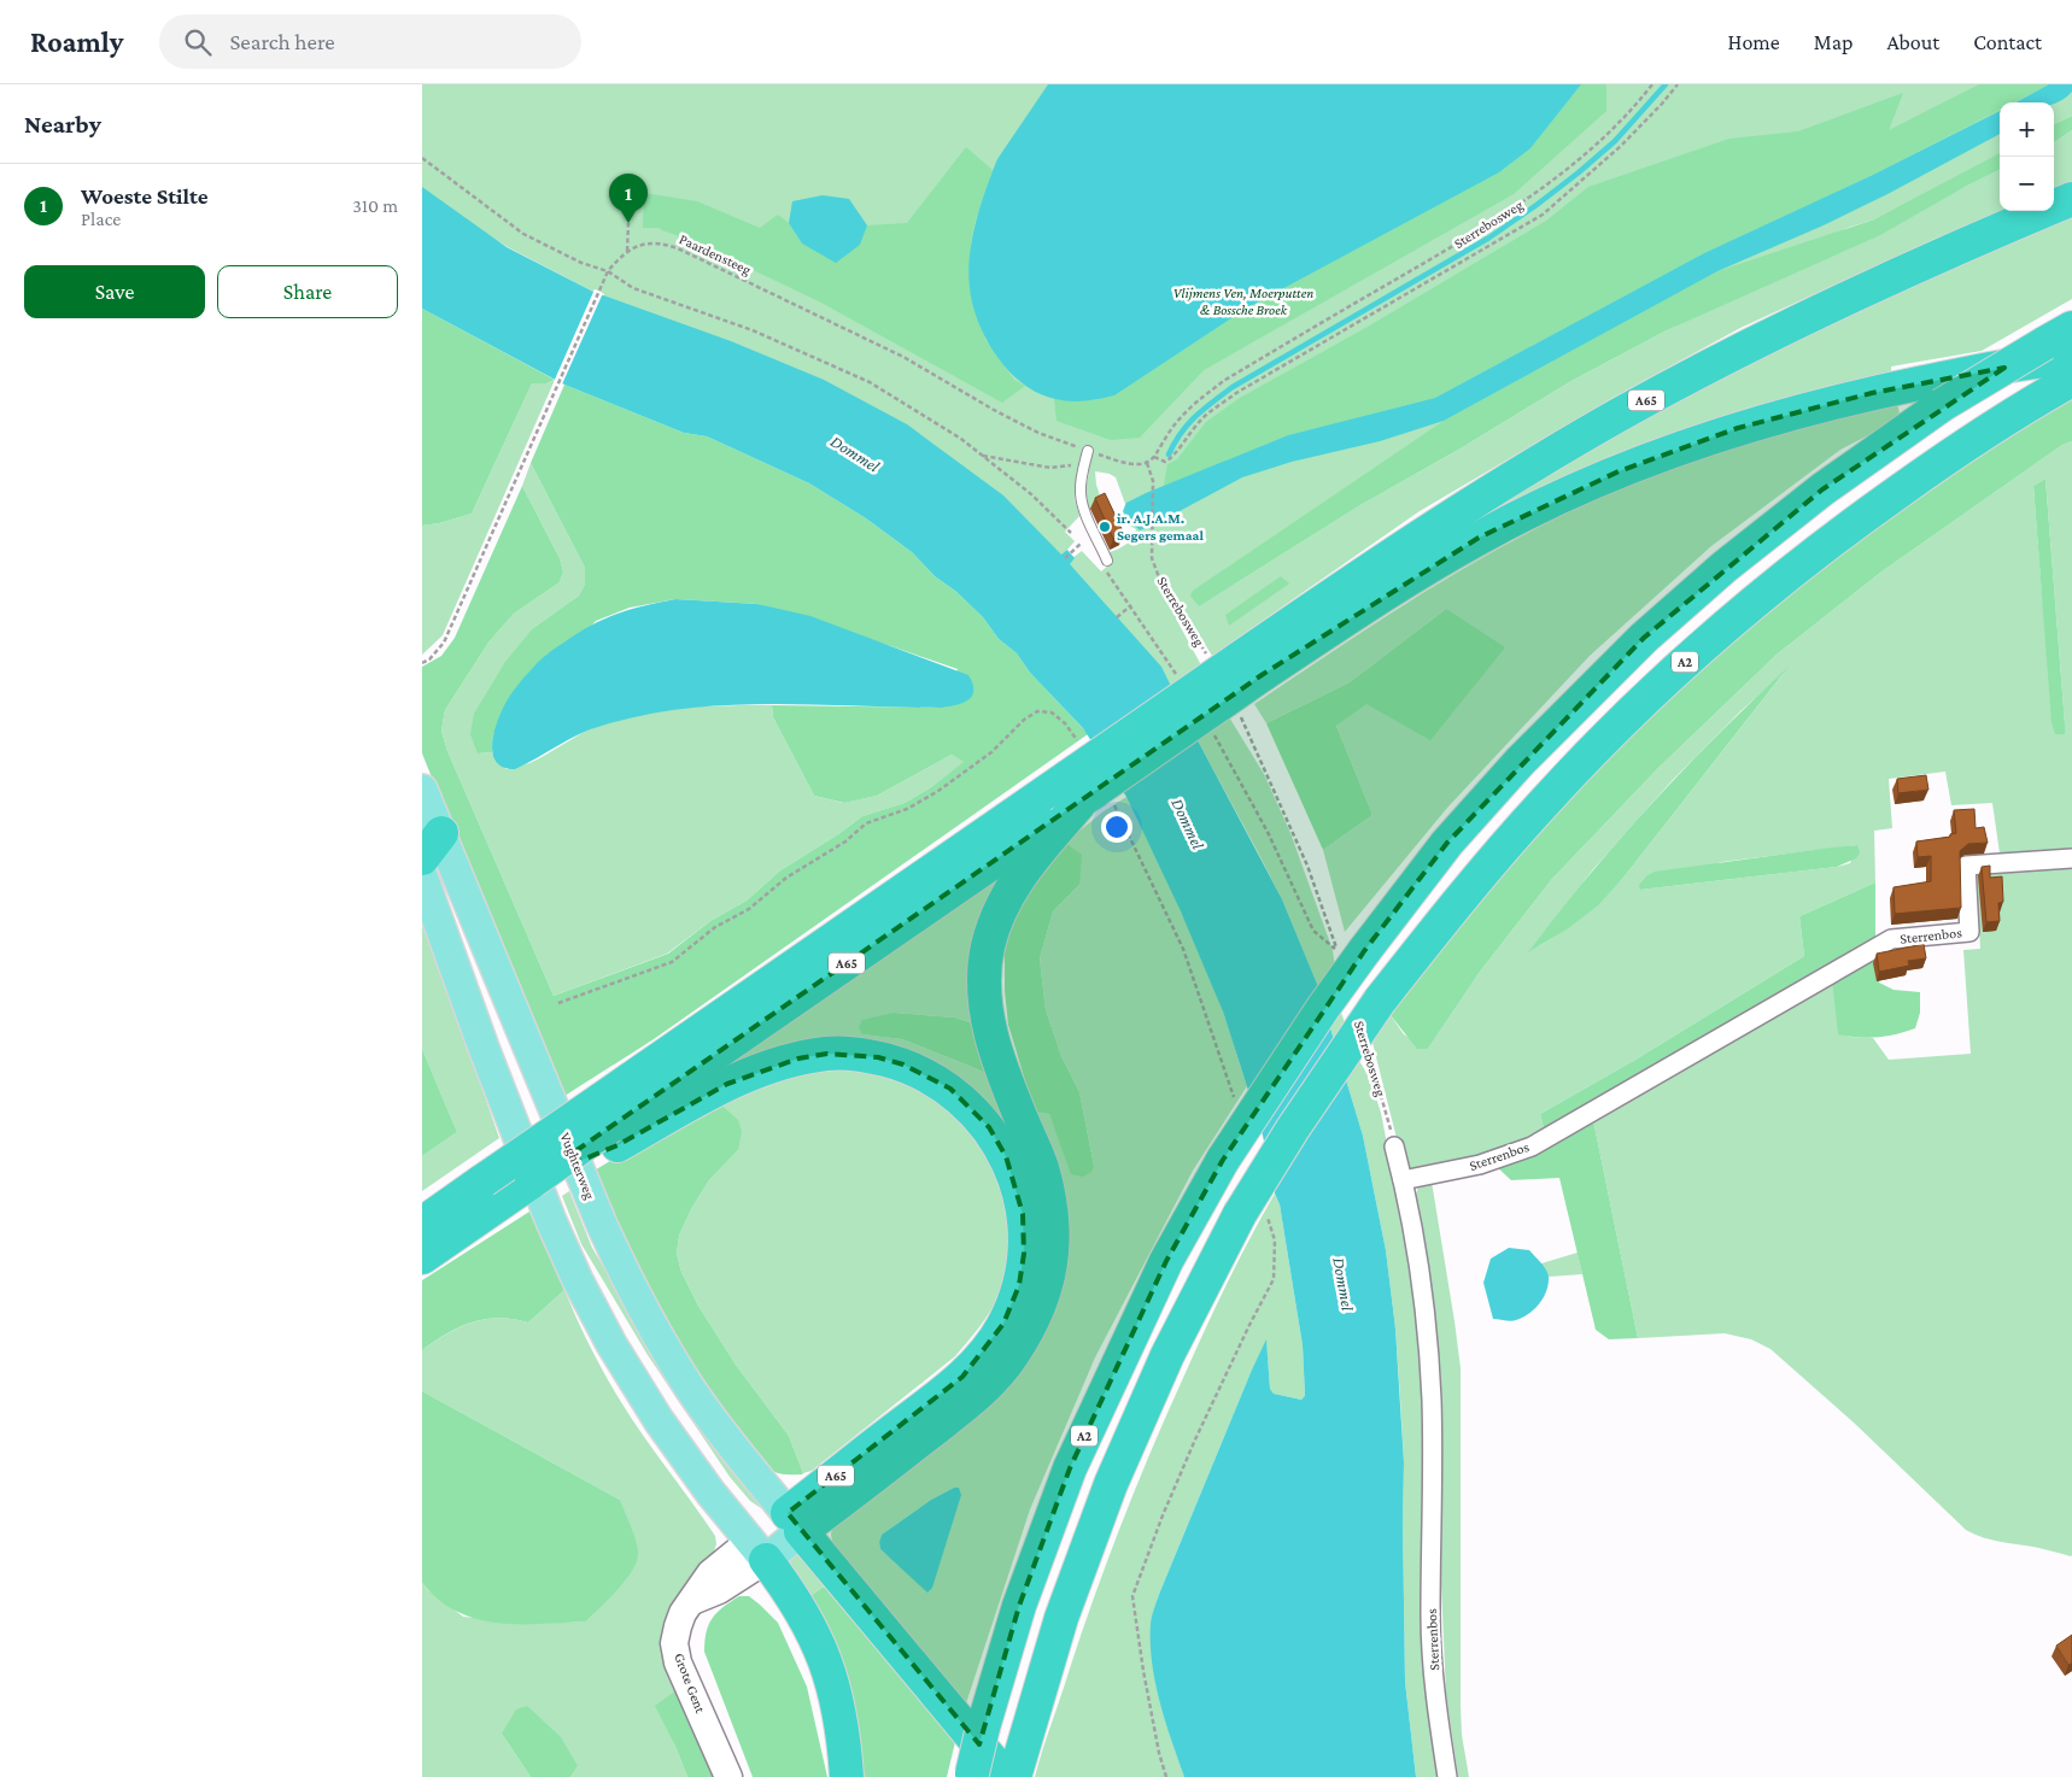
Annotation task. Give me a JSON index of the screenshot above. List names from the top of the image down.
{
  "streets": {
    "highway": ["A65", "A2"],
    "main road": ["Vughterweg"],
    "street": ["Sterrenbos", "Grote Gent"],
    "path": ["Sterrebosweg", "Paardensteeg"]
  },
  "crossings": [
    ["Sterrebosweg", "Paardensteeg"],
    ["A65", "A2"],
    ["A65", "Vughterweg"],
    ["A2", "Vughterweg"]
  ],
  "water": ["Dommel"],
  "parks": ["Vlijmens Ven, Moerputten & Bossche Broek"],
  "places": ["ir. A.J.A.M. Segers gemaal"],
  "page": {
    "header": "Roamly",
    "search": "Search here",
    "nav": [
      "Home",
      "Map",
      "About",
      "Contact"
    ],
    "heading": "Nearby",
    "map_buttons": ["+", "−"],
    "list": [
      {
        "mark": "1",
        "name": "Woeste Stilte",
        "note": "Place",
        "value": "310 m"
      }
    ],
    "pins": "1",
    "buttons": ["Save", "Share"]
  }
}
